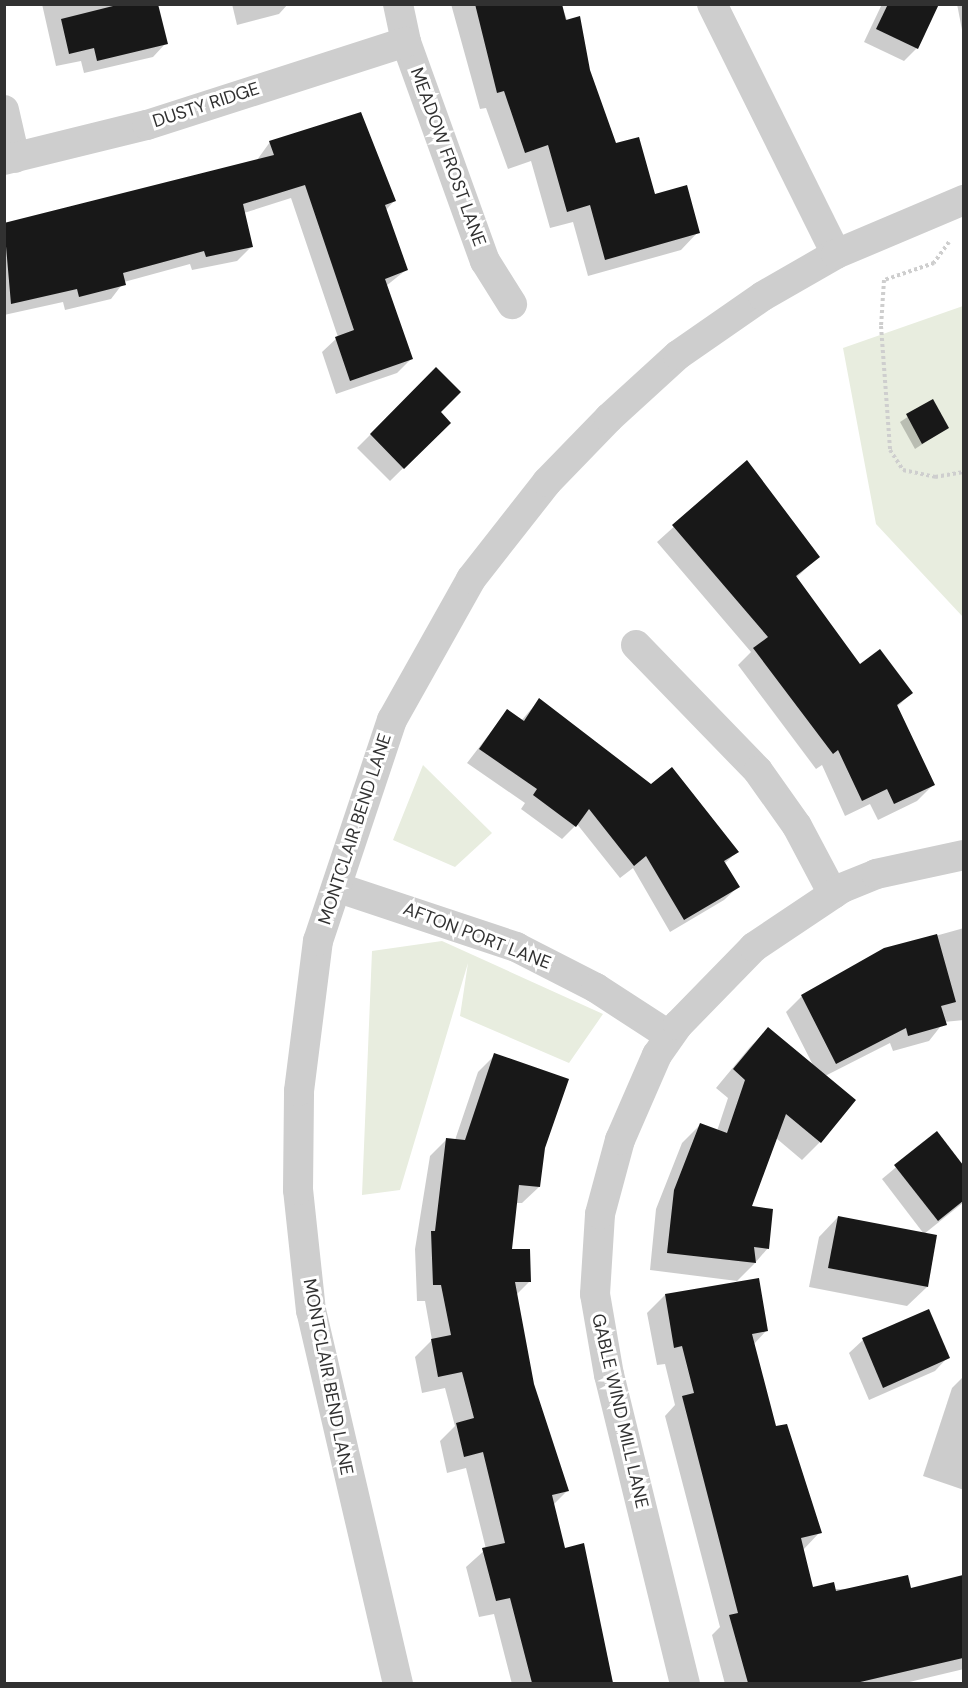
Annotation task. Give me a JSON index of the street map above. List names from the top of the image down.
{
  "streets": {
    "street": [
      "DUSTY RIDGE",
      "MEADOW FROST LANE",
      "MONTCLAIR BEND LANE",
      "AFTON PORT LANE",
      "GABLE WIND MILL LANE"
    ]
  },
  "crossings": [
    ["DUSTY RIDGE", "MEADOW FROST LANE"],
    ["MONTCLAIR BEND LANE", "AFTON PORT LANE"],
    ["AFTON PORT LANE", "GABLE WIND MILL LANE"]
  ]
}
